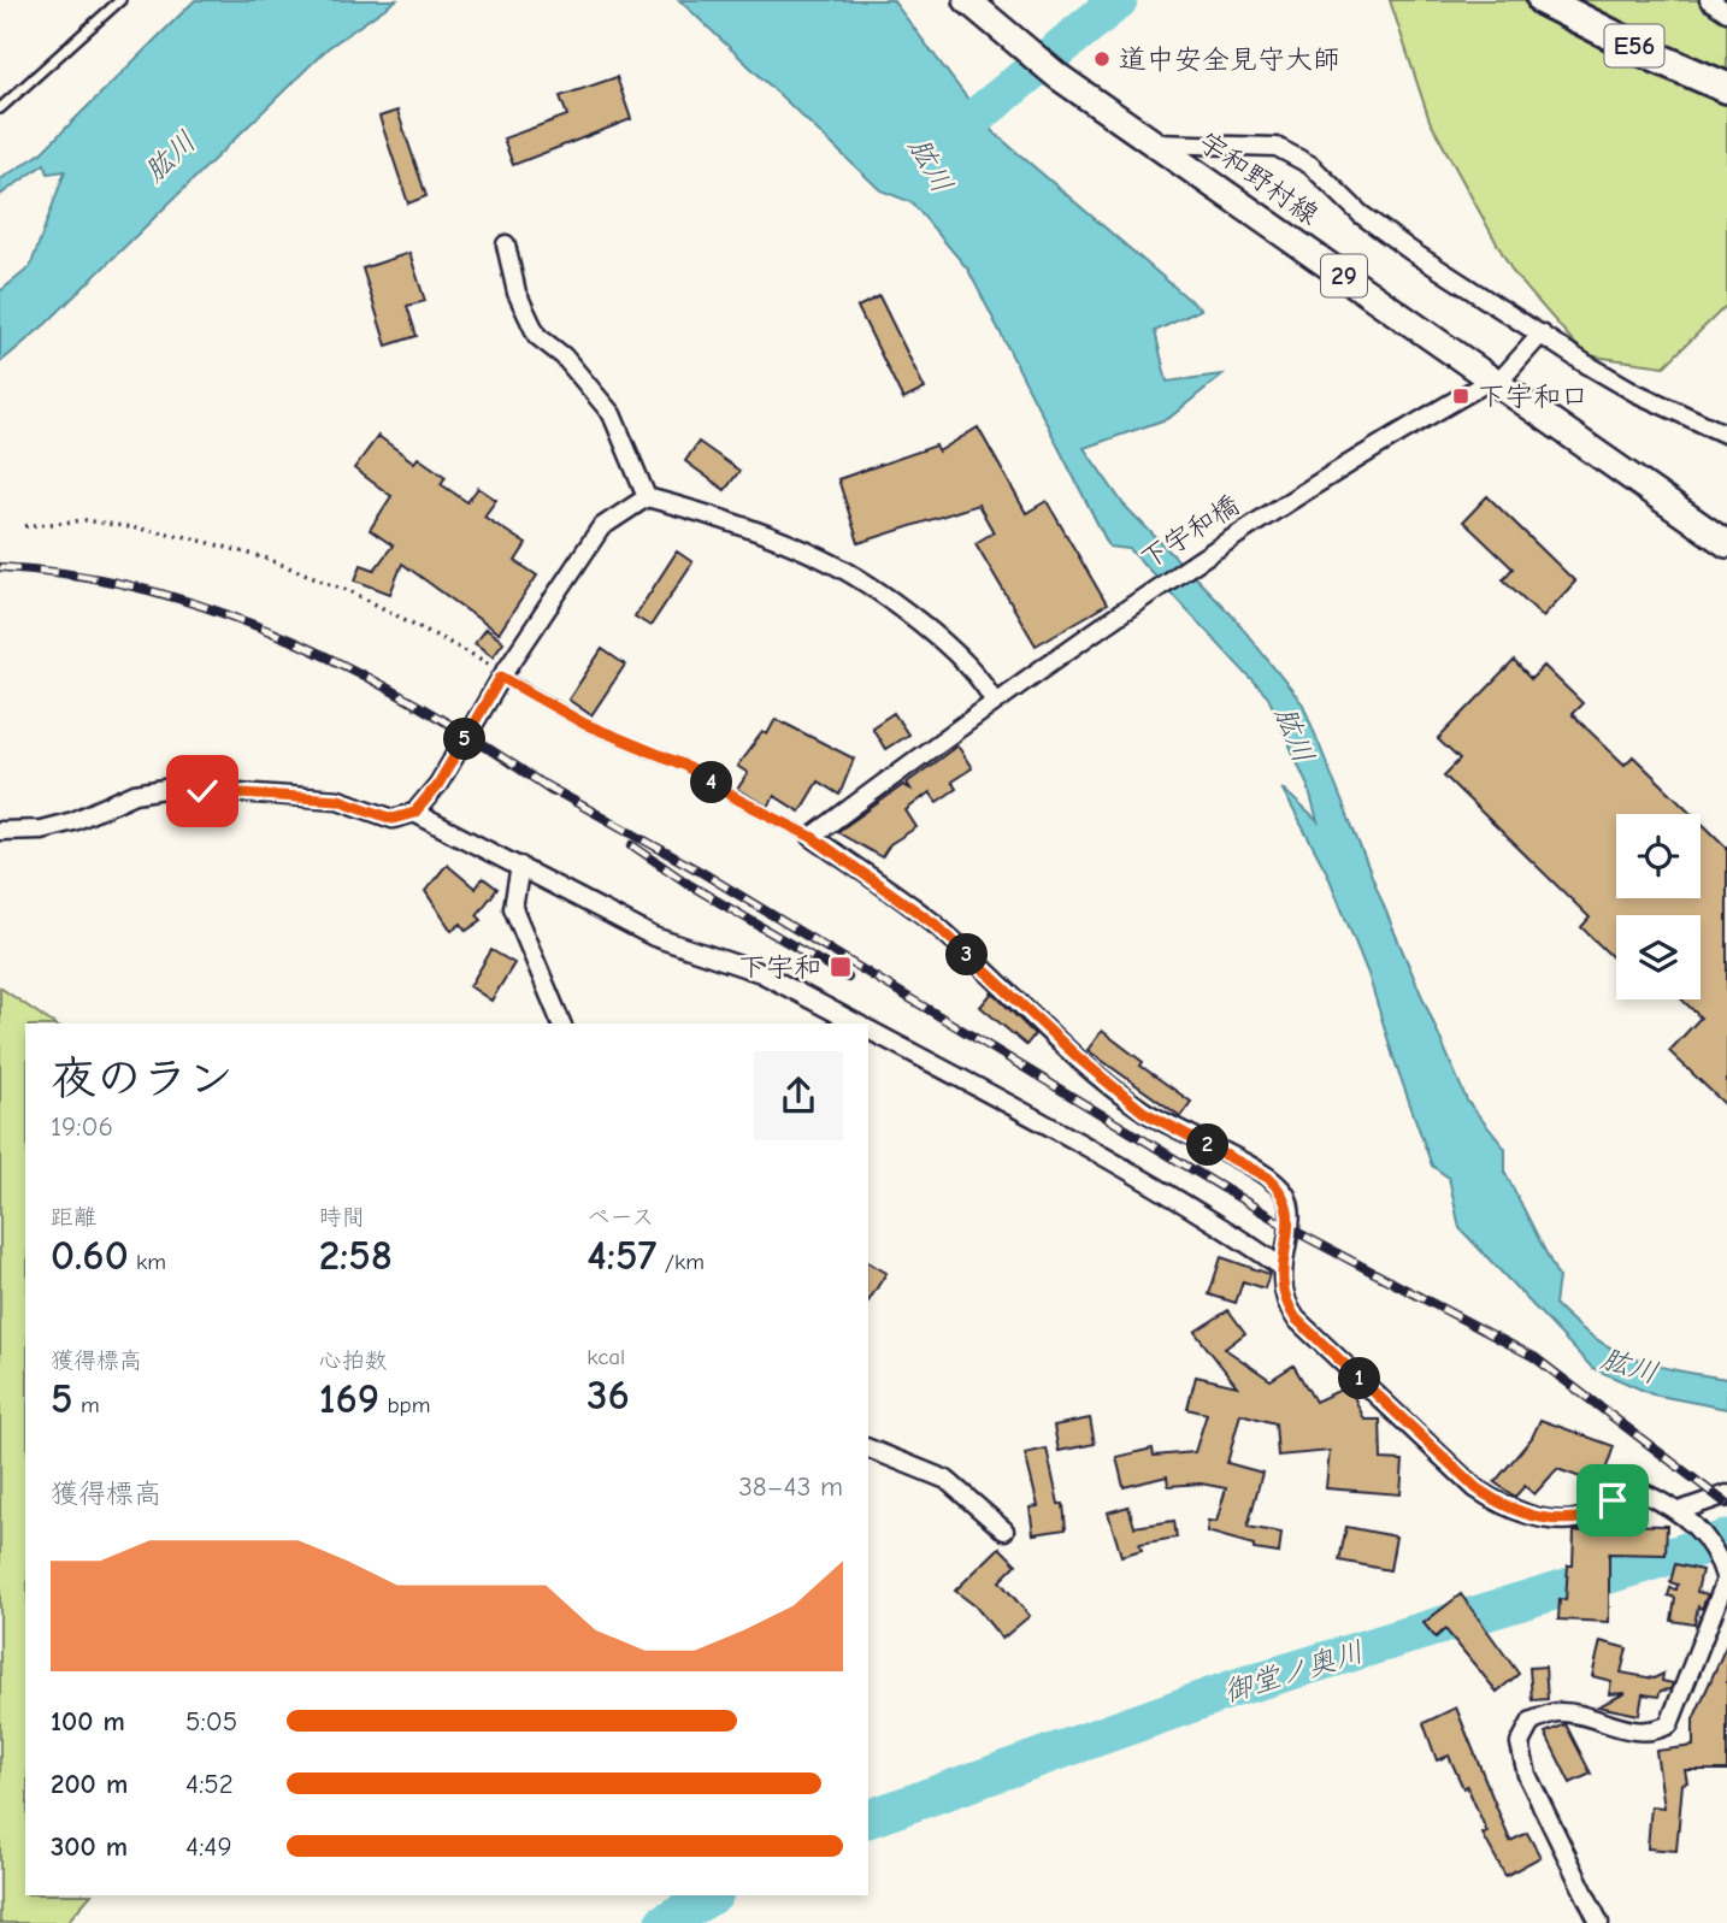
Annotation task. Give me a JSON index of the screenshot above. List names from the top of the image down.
{
  "streets": {
    "highway": ["E56"],
    "main road": ["宇和野村線", "29"],
    "street": ["下宇和橋"]
  },
  "crossings": [
    ["宇和野村線", "下宇和橋"]
  ],
  "water": ["肱川", "御堂ノ奥川"],
  "places": {
    "other": ["道中安全見守大師"],
    "transit": ["下宇和口", "下宇和"]
  },
  "page": {
    "pins": [
      "5",
      "4",
      "3",
      "2",
      "1"
    ],
    "heading": ["夜のラン", "19:06"],
    "stats": [
      ["距離", "0.60 km"],
      ["時間", "2:58"],
      ["ペース", "4:57 /km"],
      ["獲得標高", "5 m"],
      ["心拍数", "169 bpm"],
      ["kcal", "36"]
    ],
    "chart": ["獲得標高", "38–43 m"],
    "list": [
      {
        "name": "100 m",
        "note": "5:05"
      },
      {
        "name": "200 m",
        "note": "4:52"
      },
      {
        "name": "300 m",
        "note": "4:49"
      }
    ]
  }
}
